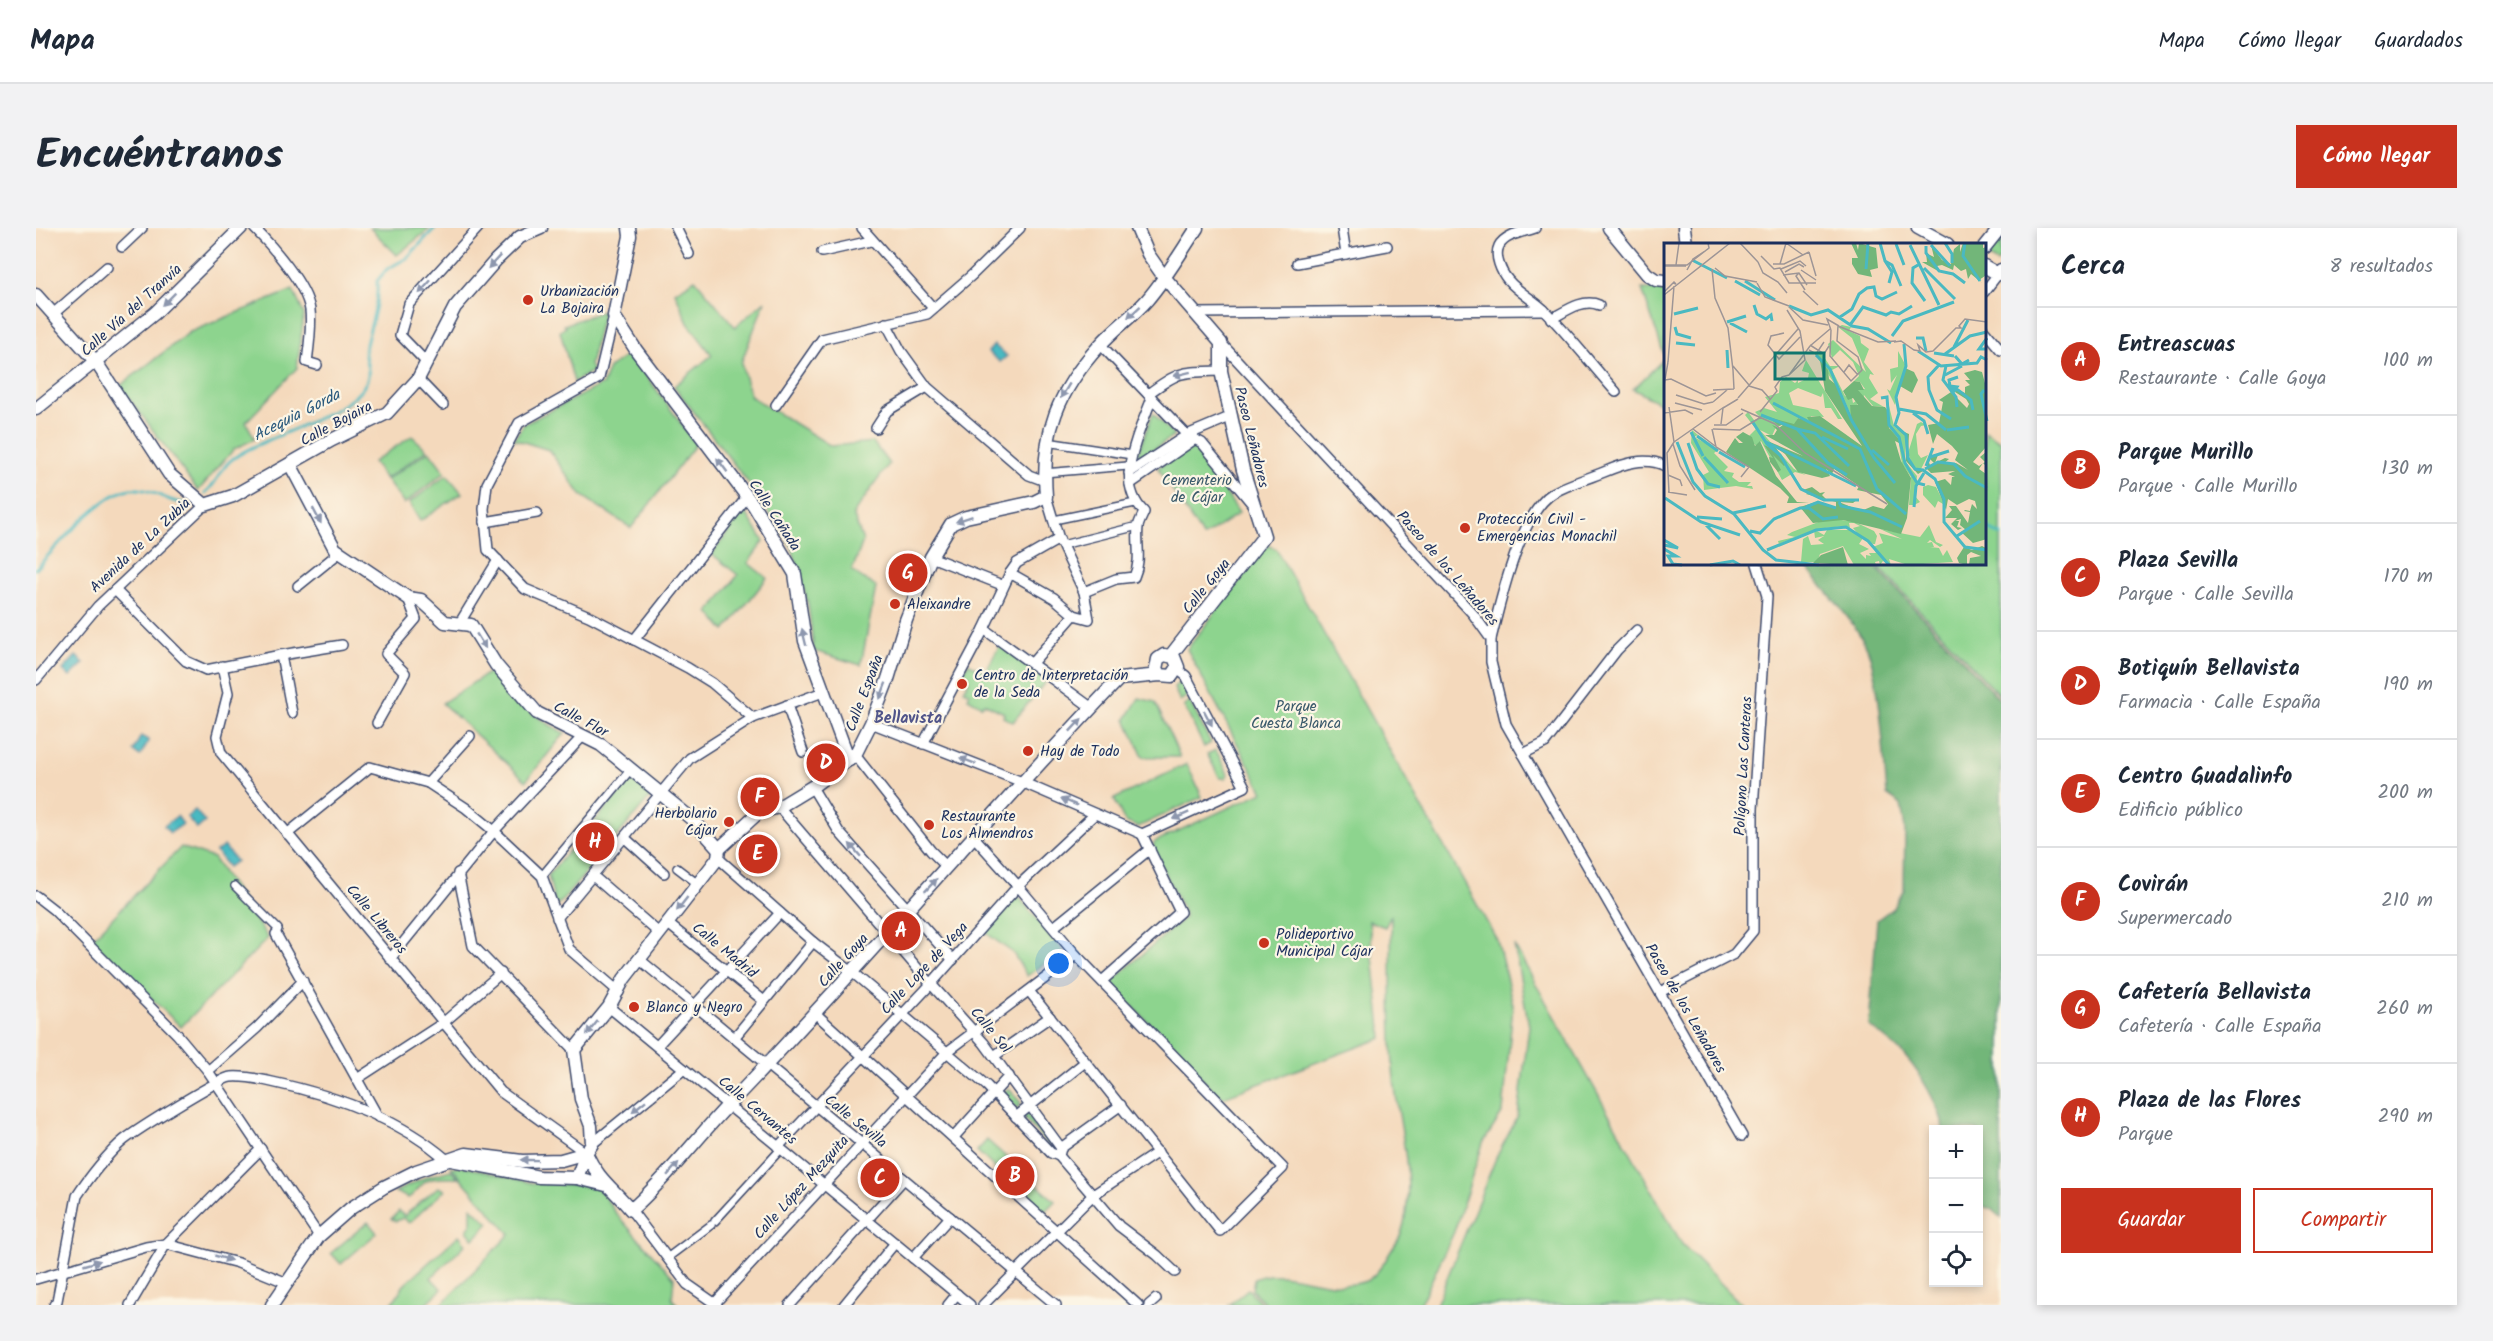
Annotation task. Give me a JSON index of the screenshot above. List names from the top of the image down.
{
  "streets": {
    "street": [
      "Calle Vía del Tranvía",
      "Calle Bojaira",
      "Paseo Leñadores",
      "Calle Cañada",
      "Avenida de La Zubia",
      "Paseo de los Leñadores",
      "Calle Goya",
      "Calle España",
      "Calle Flor",
      "Polígono Las Canteras",
      "Calle Libreros",
      "Calle Madrid",
      "Calle Lope de Vega",
      "Calle Sol",
      "Calle Cervantes",
      "Calle Sevilla",
      "Calle López Mezquita"
    ]
  },
  "crossings": [
    ["Calle Bojaira", "Avenida de La Zubia"],
    ["Calle Bojaira", "Calle Flor"],
    ["Paseo Leñadores", "Paseo de los Leñadores"],
    ["Paseo Leñadores", "Calle Goya"],
    ["Calle Cañada", "Calle España"],
    ["Avenida de La Zubia", "Calle Flor"],
    ["Paseo de los Leñadores", "Polígono Las Canteras"],
    ["Calle Goya", "Calle Libreros"],
    ["Calle Goya", "Calle Sol"],
    ["Calle Goya", "Calle Cervantes"],
    ["Calle Goya", "Calle Sevilla"],
    ["Calle España", "Calle Flor"],
    ["Calle España", "Calle Madrid"],
    ["Calle España", "Calle Sol"],
    ["Calle España", "Calle Cervantes"],
    ["Calle España", "Calle Sevilla"],
    ["Calle Libreros", "Calle Lope de Vega"],
    ["Calle Libreros", "Calle López Mezquita"],
    ["Calle Lope de Vega", "Calle Sol"],
    ["Calle Lope de Vega", "Calle Cervantes"],
    ["Calle Lope de Vega", "Calle Sevilla"],
    ["Calle Sol", "Calle López Mezquita"],
    ["Calle Cervantes", "Calle López Mezquita"],
    ["Calle Sevilla", "Calle López Mezquita"]
  ],
  "one_way": ["Calle Bojaira", "Calle Cañada"],
  "districts": ["Bellavista"],
  "water": ["Acequia Gorda"],
  "parks": ["Cementerio de Cájar", "Parque Cuesta Blanca"],
  "places": [
    "Urbanización La Bojaira",
    "Protección Civil - Emergencias Monachil",
    "Aleixandre",
    "Centro de Interpretación de la Seda",
    "Hay de Todo",
    "Herbolario Cájar",
    "Restaurante Los Almendros",
    "Polideportivo Municipal Cájar",
    "Blanco y Negro"
  ],
  "page": {
    "header": "Mapa",
    "nav": ["Mapa", "Cómo llegar", "Guardados"],
    "title": "Encuéntranos",
    "buttons": [
      "Cómo llegar",
      ["Guardar", "Compartir"]
    ],
    "heading": ["Cerca", "8 resultados"],
    "list": [
      {
        "mark": "A",
        "name": "Entreascuas",
        "note": "Restaurante · Calle Goya",
        "value": "100 m"
      },
      {
        "mark": "B",
        "name": "Parque Murillo",
        "note": "Parque · Calle Murillo",
        "value": "130 m"
      },
      {
        "mark": "C",
        "name": "Plaza Sevilla",
        "note": "Parque · Calle Sevilla",
        "value": "170 m"
      },
      {
        "mark": "D",
        "name": "Botiquín Bellavista",
        "note": "Farmacia · Calle España",
        "value": "190 m"
      },
      {
        "mark": "E",
        "name": "Centro Guadalinfo",
        "note": "Edificio público",
        "value": "200 m"
      },
      {
        "mark": "F",
        "name": "Covirán",
        "note": "Supermercado",
        "value": "210 m"
      },
      {
        "mark": "G",
        "name": "Cafetería Bellavista",
        "note": "Cafetería · Calle España",
        "value": "260 m"
      },
      {
        "mark": "H",
        "name": "Plaza de las Flores",
        "note": "Parque",
        "value": "290 m"
      }
    ],
    "pins": [
      "G",
      "D",
      "F",
      "H",
      "E",
      "A",
      "B",
      "C"
    ],
    "map_buttons": ["+", "−"]
  }
}
